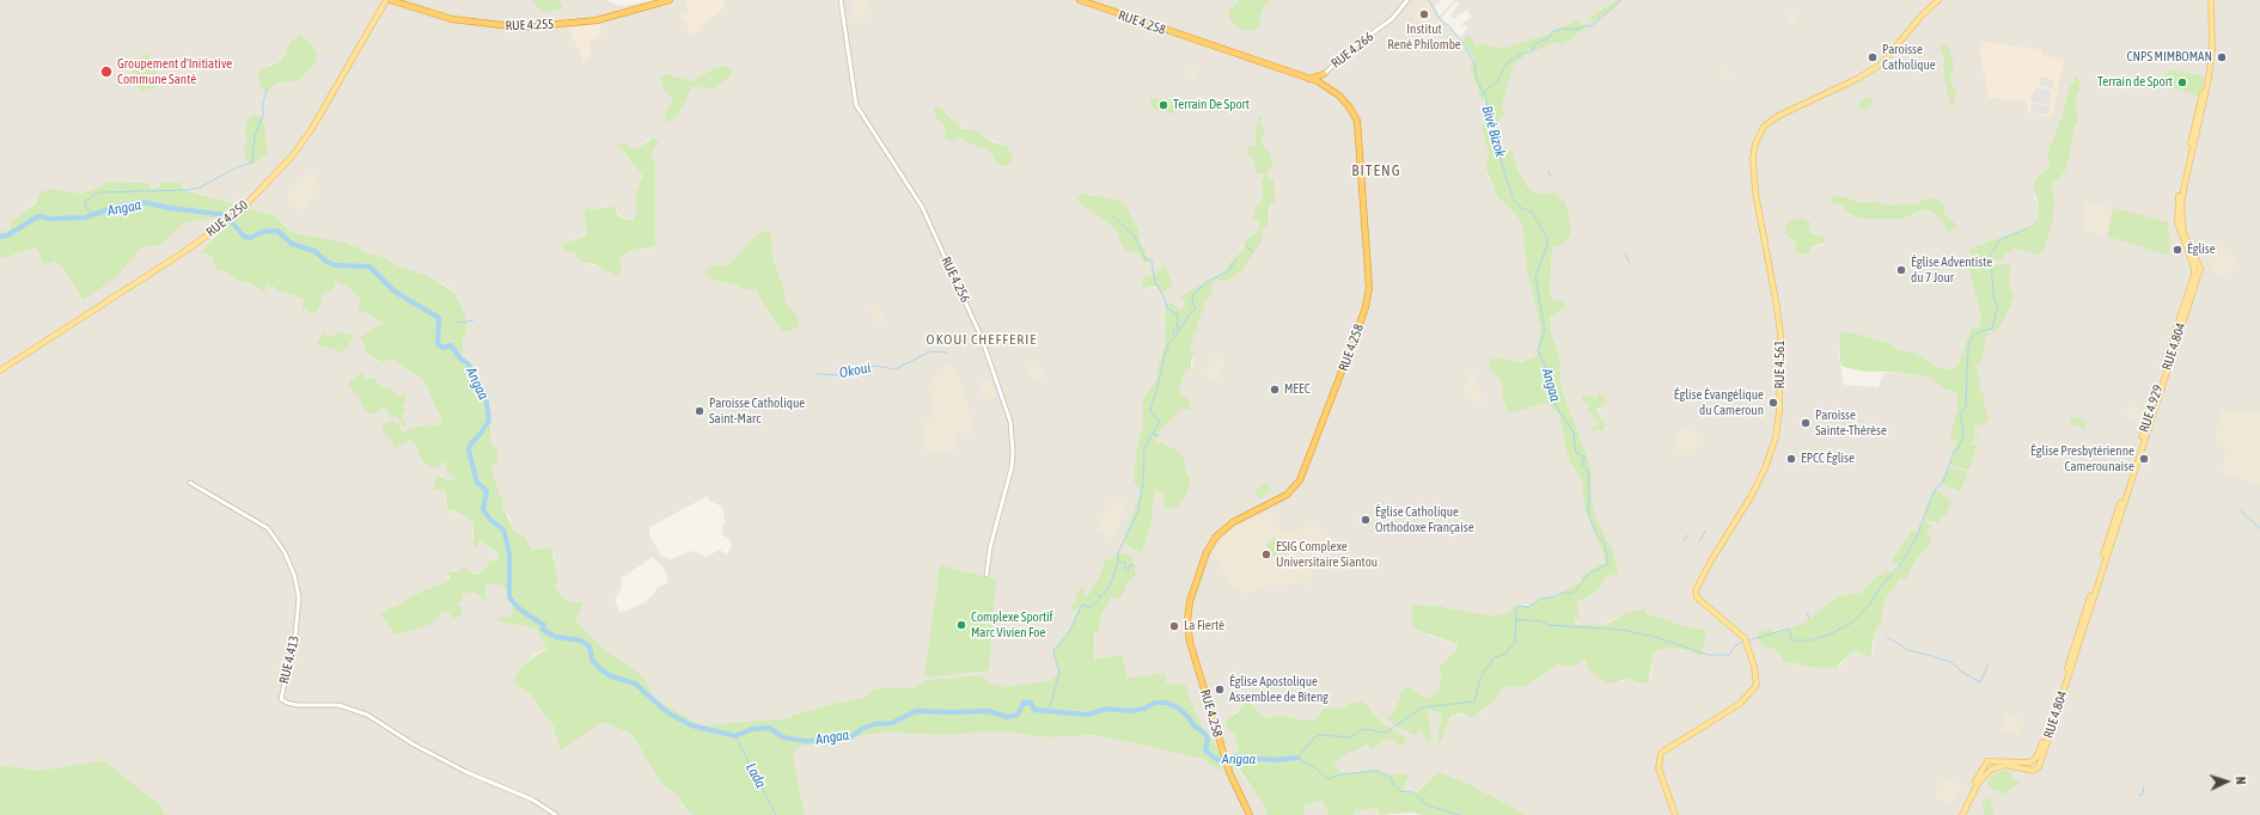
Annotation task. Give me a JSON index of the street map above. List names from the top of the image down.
{
  "streets": {
    "highway": ["RUE 4.258", "RUE 4.255"],
    "main road": [
      "RUE 4.250",
      "RUE 4.804",
      "RUE 4.561",
      "RUE 4.929"
    ],
    "street": ["RUE 4.266", "RUE 4.256", "RUE 4.413"]
  },
  "crossings": [
    ["RUE 4.258", "RUE 4.266"],
    ["RUE 4.255", "RUE 4.250"]
  ],
  "districts": ["BITENG", "OKOUI CHEFFERIE"],
  "water": [
    "Bivé Bizok",
    "Angaa",
    "Okoui",
    "Lada"
  ],
  "places": [
    "Institut René Philombe",
    "Paroisse Catholique",
    "CNPS MIMBOMAN",
    "Groupement d'Initiative Commune Santé",
    "Terrain de Sport",
    "Terrain De Sport",
    "Église",
    "Église Adventiste du 7 Jour",
    "MEEC",
    "Église Évangélique du Cameroun",
    "Paroisse Catholique Saint-Marc",
    "Paroisse Sainte-Thérèse",
    "EPCC Église",
    "Église Presbytérienne Camerounaise",
    "Église Catholique Orthodoxe Française",
    "ESIG Complexe Universitaire Siantou",
    "Complexe Sportif Marc Vivien Foe",
    "La Fierté",
    "Église Apostolique Assemblee de Biteng"
  ],
  "north": "right"
}
